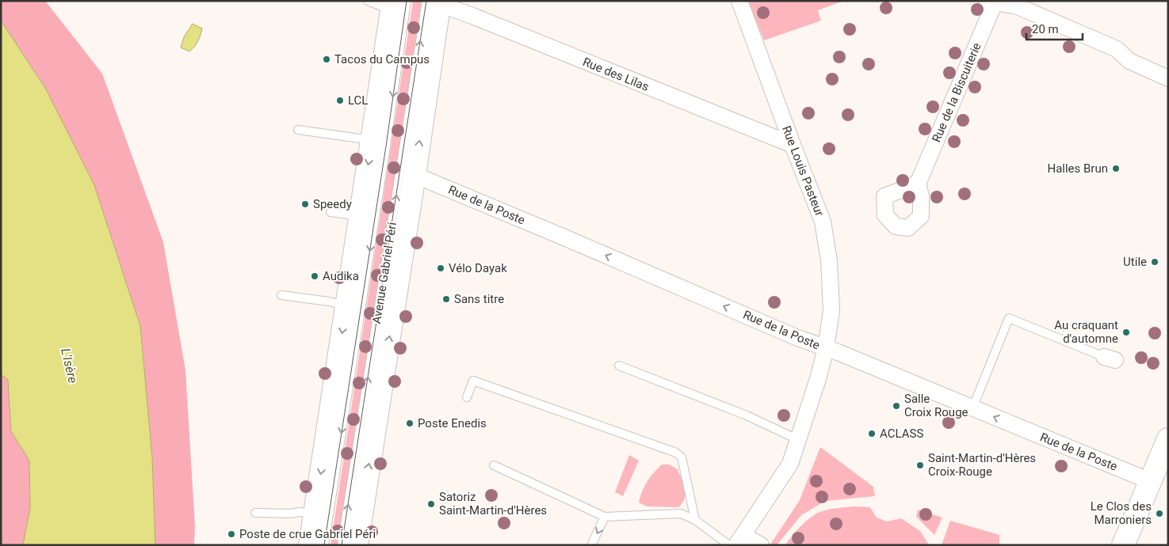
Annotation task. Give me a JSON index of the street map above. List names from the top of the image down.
{
  "streets": {
    "main road": ["Avenue Gabriel Péri"],
    "street": [
      "Rue des Lilas",
      "Rue de la Biscuiterie",
      "Rue Louis Pasteur",
      "Rue de la Poste"
    ]
  },
  "crossings": [
    ["Rue des Lilas", "Rue Louis Pasteur"],
    ["Rue des Lilas", "Avenue Gabriel Péri"],
    ["Rue Louis Pasteur", "Rue de la Poste"],
    ["Rue de la Poste", "Avenue Gabriel Péri"]
  ],
  "one_way": ["Rue de la Poste"],
  "water": ["L'Isère"],
  "places": [
    "Tacos du Campus",
    "LCL",
    "Halles Brun",
    "Speedy",
    "Utile",
    "Vélo Dayak",
    "Audika",
    "Sans titre",
    "Au craquant d'automne",
    "Salle Croix Rouge",
    "Poste Enedis",
    "ACLASS",
    "Saint-Martin-d'Hères Croix-Rouge",
    "Satoriz Saint-Martin-d'Hères",
    "Le Clos des Marroniers",
    "Poste de crue Gabriel Péri"
  ],
  "scale_bar": "20 m"
}
